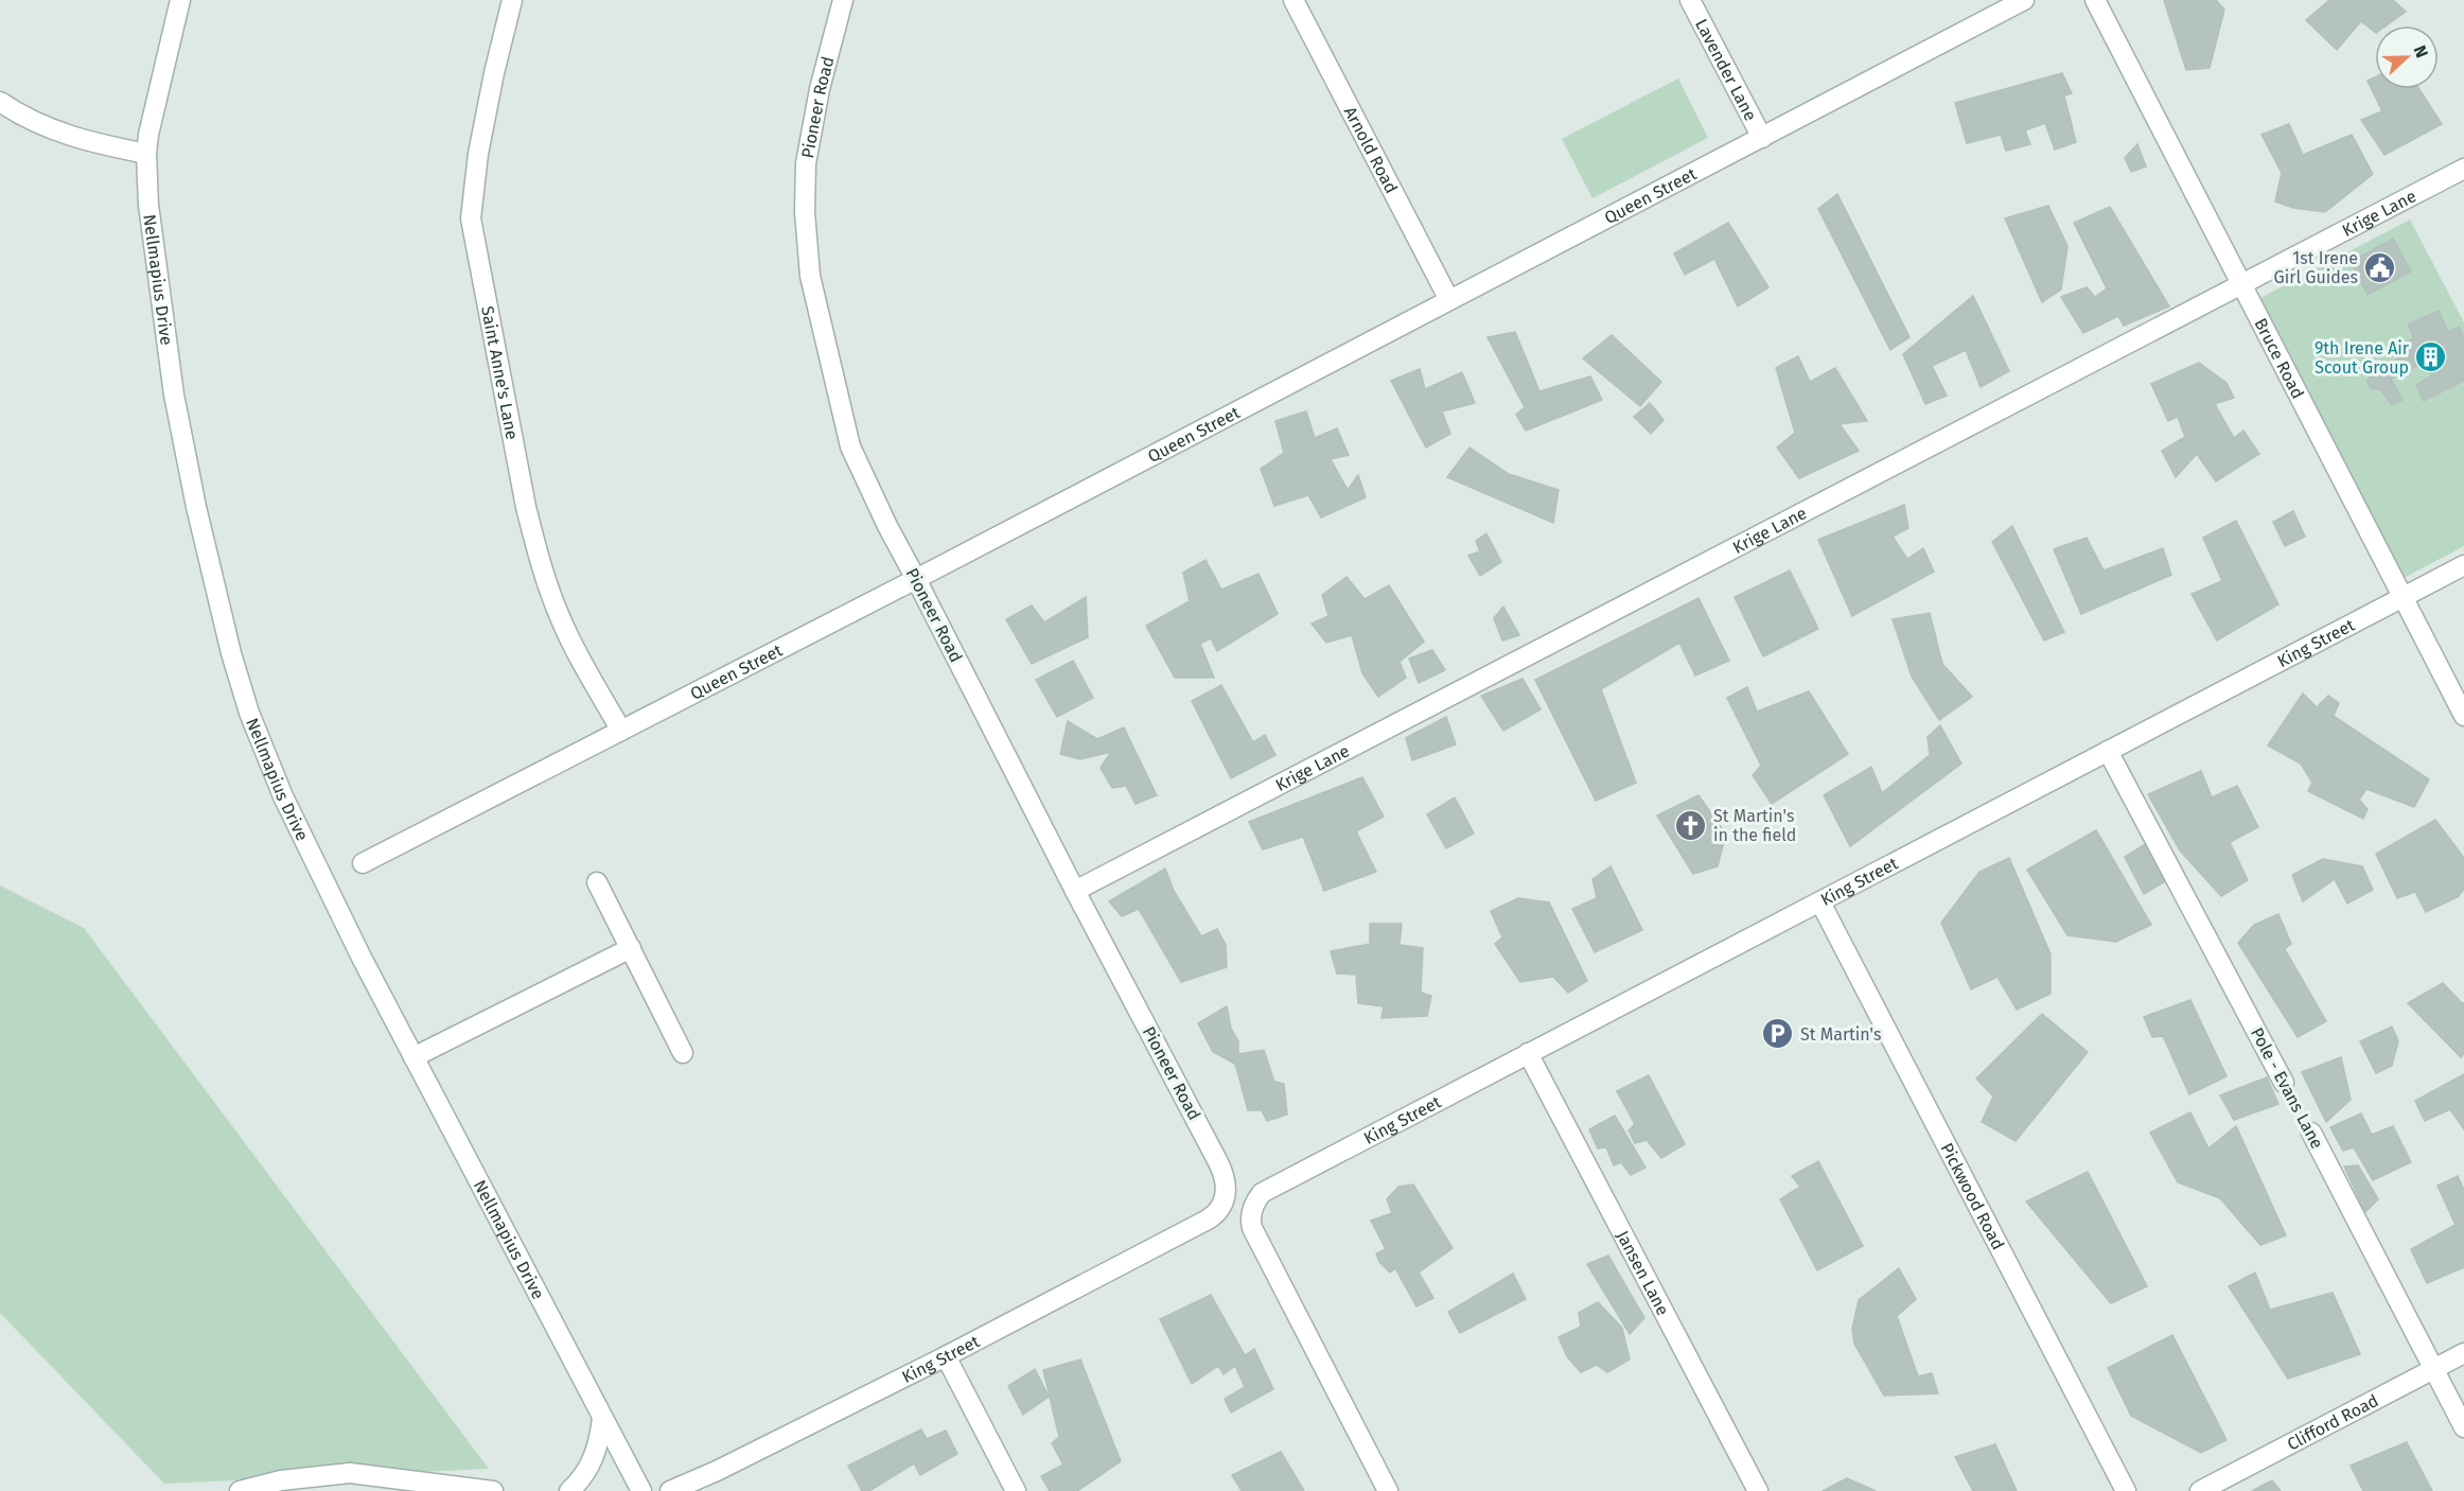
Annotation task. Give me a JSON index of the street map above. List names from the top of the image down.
{
  "streets": {
    "street": [
      "Lavender Lane",
      "Pioneer Road",
      "Arnold Road",
      "Queen Street",
      "Krige Lane",
      "Nellmapius Drive",
      "Bruce Road",
      "Saint Anne's Lane",
      "King Street",
      "Pole - Evans Lane",
      "Pickwood Road",
      "Jansen Lane",
      "Clifford Road"
    ]
  },
  "crossings": [
    ["Lavender Lane", "Queen Street"],
    ["Pioneer Road", "Queen Street"],
    ["Pioneer Road", "Krige Lane"],
    ["Pioneer Road", "King Street"],
    ["Arnold Road", "Queen Street"],
    ["Queen Street", "Saint Anne's Lane"],
    ["Krige Lane", "Bruce Road"],
    ["Bruce Road", "King Street"],
    ["King Street", "Pole - Evans Lane"],
    ["King Street", "Pickwood Road"],
    ["King Street", "Jansen Lane"],
    ["Pole - Evans Lane", "Clifford Road"]
  ],
  "places": {
    "public building": ["1st Irene Girl Guides"],
    "building": ["9th Irene Air Scout Group"],
    "church": ["St Martin's in the field"],
    "parking": ["St Martin's"]
  },
  "north": "right"
}
